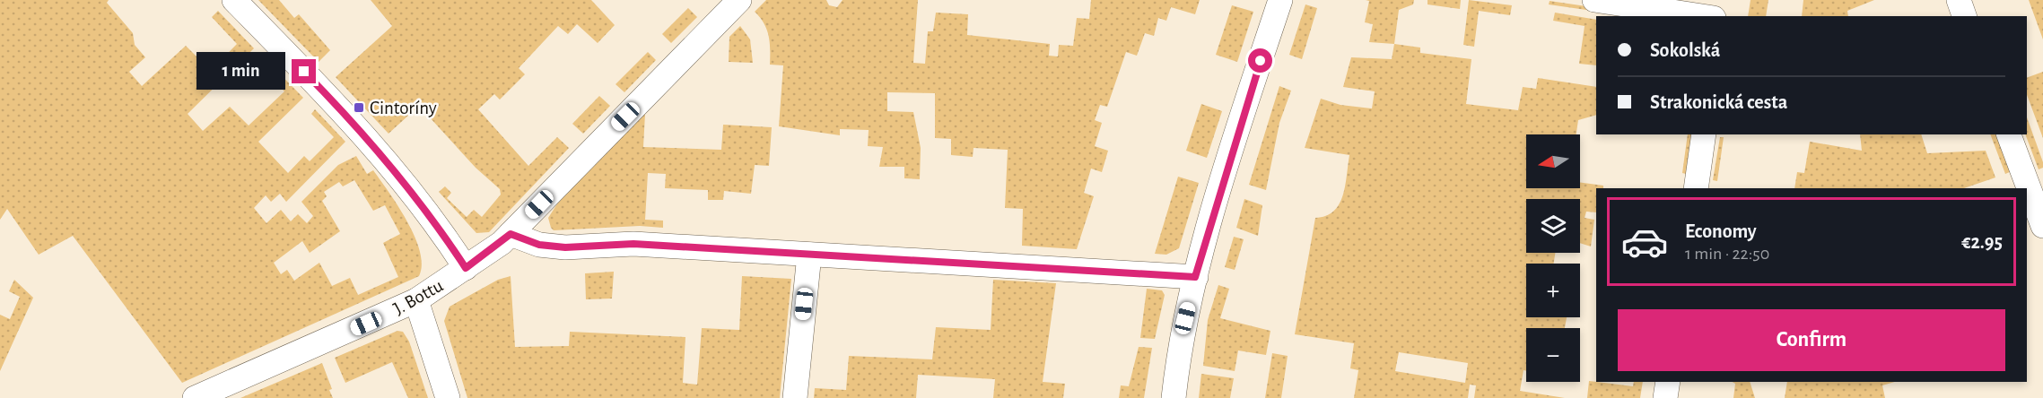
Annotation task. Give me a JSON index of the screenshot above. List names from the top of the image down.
{
  "streets": {
    "street": ["J. Bottu"]
  },
  "places": {
    "transit": ["Cintoríny"]
  },
  "north": "left",
  "page": {
    "banner": ["Sokolská", "Strakonická cesta"],
    "bubble": "1 min",
    "map_buttons": ["+", "−"],
    "list": [
      {
        "name": "Economy",
        "note": "1 min · 22:50",
        "value": "€2.95"
      }
    ],
    "buttons": "Confirm"
  }
}
